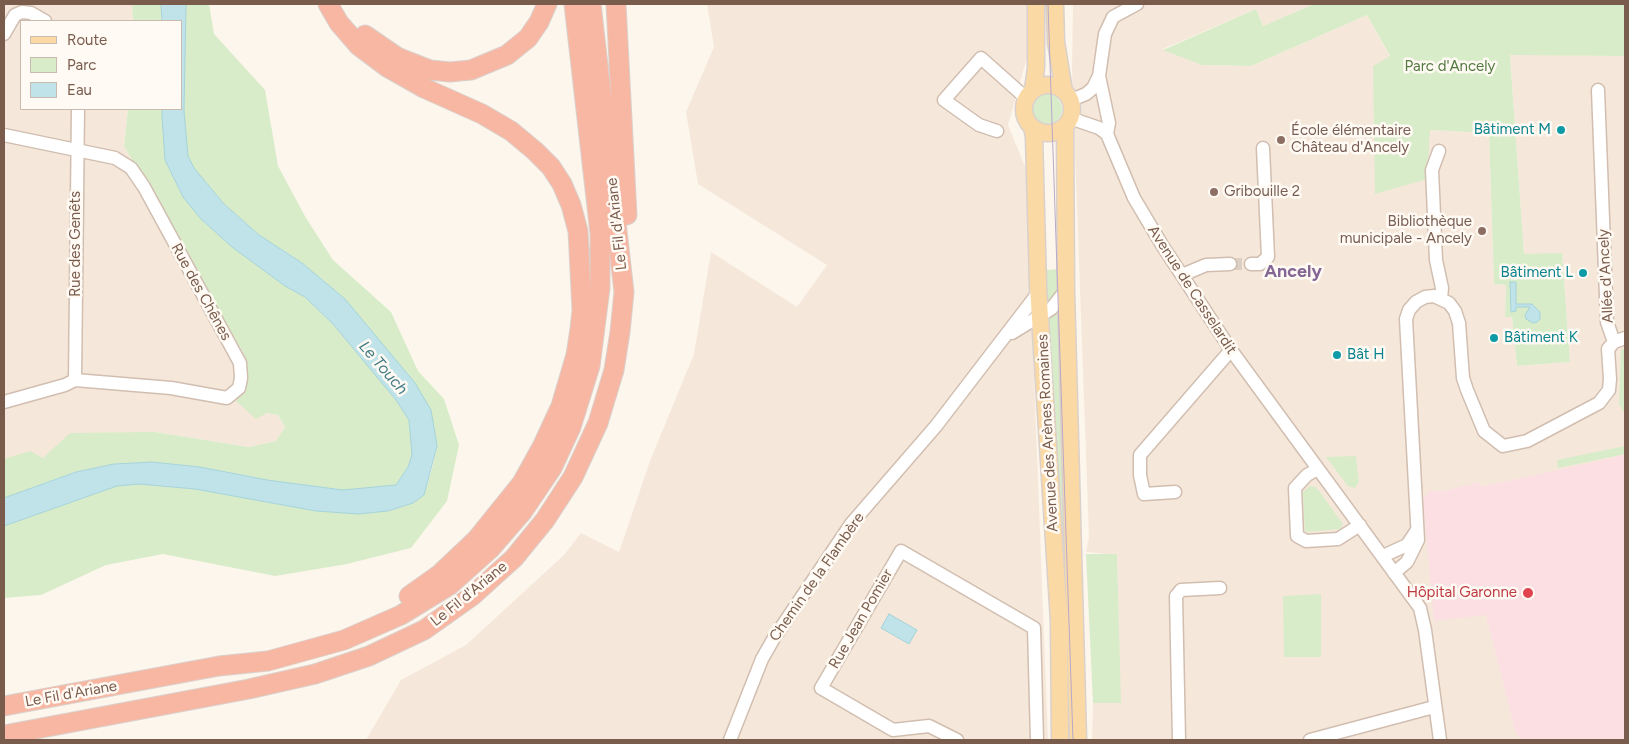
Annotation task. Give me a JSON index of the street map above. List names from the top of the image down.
{
  "streets": {
    "highway": ["Le Fil d'Ariane"],
    "main road": ["Avenue des Arènes Romaines"],
    "street": [
      "Rue des Genêts",
      "Allée d'Ancely",
      "Avenue de Casselardit",
      "Rue des Chênes",
      "Chemin de la Flambère",
      "Rue Jean Pomier"
    ]
  },
  "crossings": [
    ["Rue des Genêts", "Rue des Chênes"],
    ["Avenue des Arènes Romaines", "Chemin de la Flambère"]
  ],
  "districts": ["Ancely"],
  "water": ["Le Touch"],
  "parks": ["Parc d'Ancely"],
  "places": [
    "Bâtiment M",
    "École élémentaire Château d'Ancely",
    "Gribouille 2",
    "Bibliothèque municipale - Ancely",
    "Bâtiment L",
    "Bâtiment K",
    "Bât H",
    "Hôpital Garonne"
  ],
  "legend": ["Route", "Parc", "Eau"]
}
